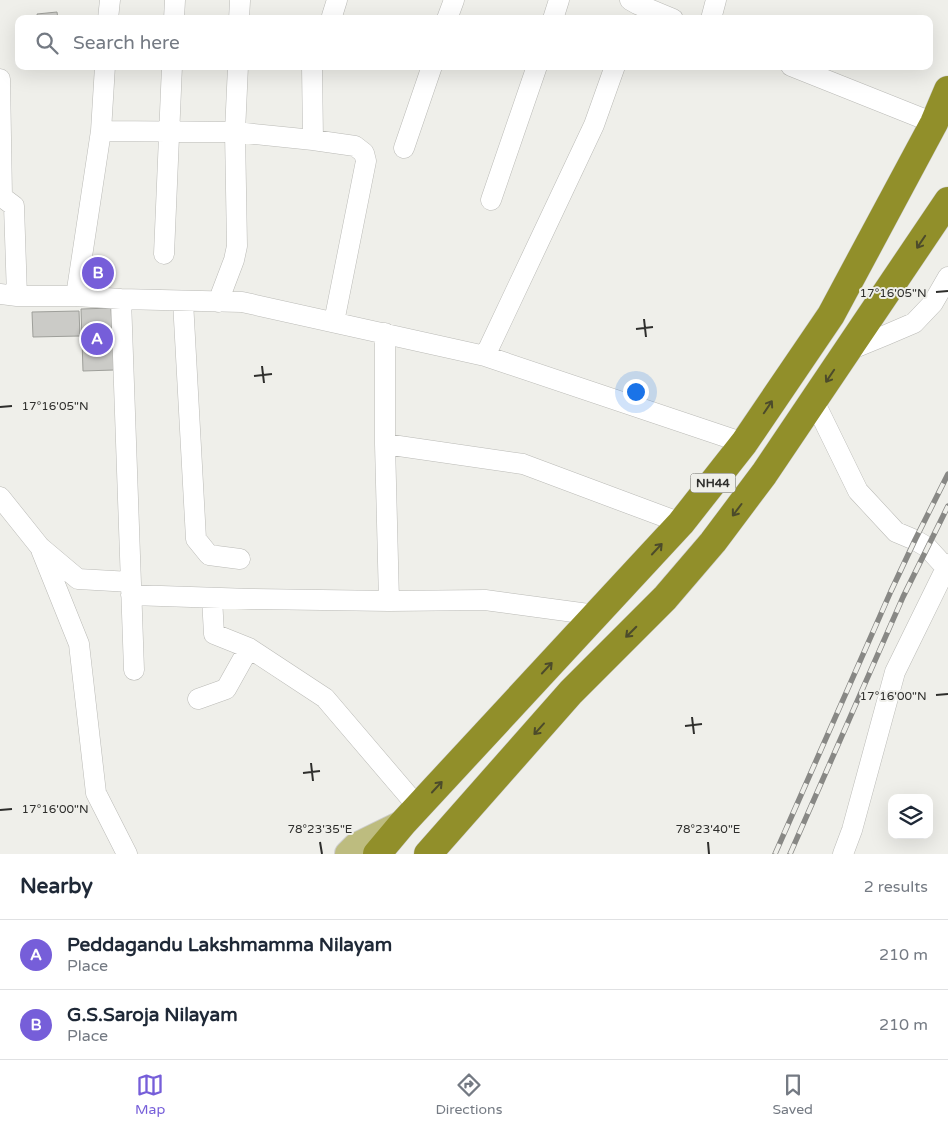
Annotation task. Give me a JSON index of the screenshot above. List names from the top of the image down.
{
  "streets": {
    "highway": ["NH44"]
  },
  "page": {
    "search": "Search here",
    "pins": ["B", "A"],
    "heading": ["Nearby", "2 results"],
    "list": [
      {
        "mark": "A",
        "name": "Peddagandu Lakshmamma Nilayam",
        "note": "Place",
        "value": "210 m"
      },
      {
        "mark": "B",
        "name": "G.S.Saroja Nilayam",
        "note": "Place",
        "value": "210 m"
      }
    ],
    "nav": ["Map", "Directions", "Saved"]
  },
  "coordinates": [
    "17°16'05\"N",
    "17°16'00\"N",
    "78°23'35\"E",
    "78°23'40\"E"
  ]
}
